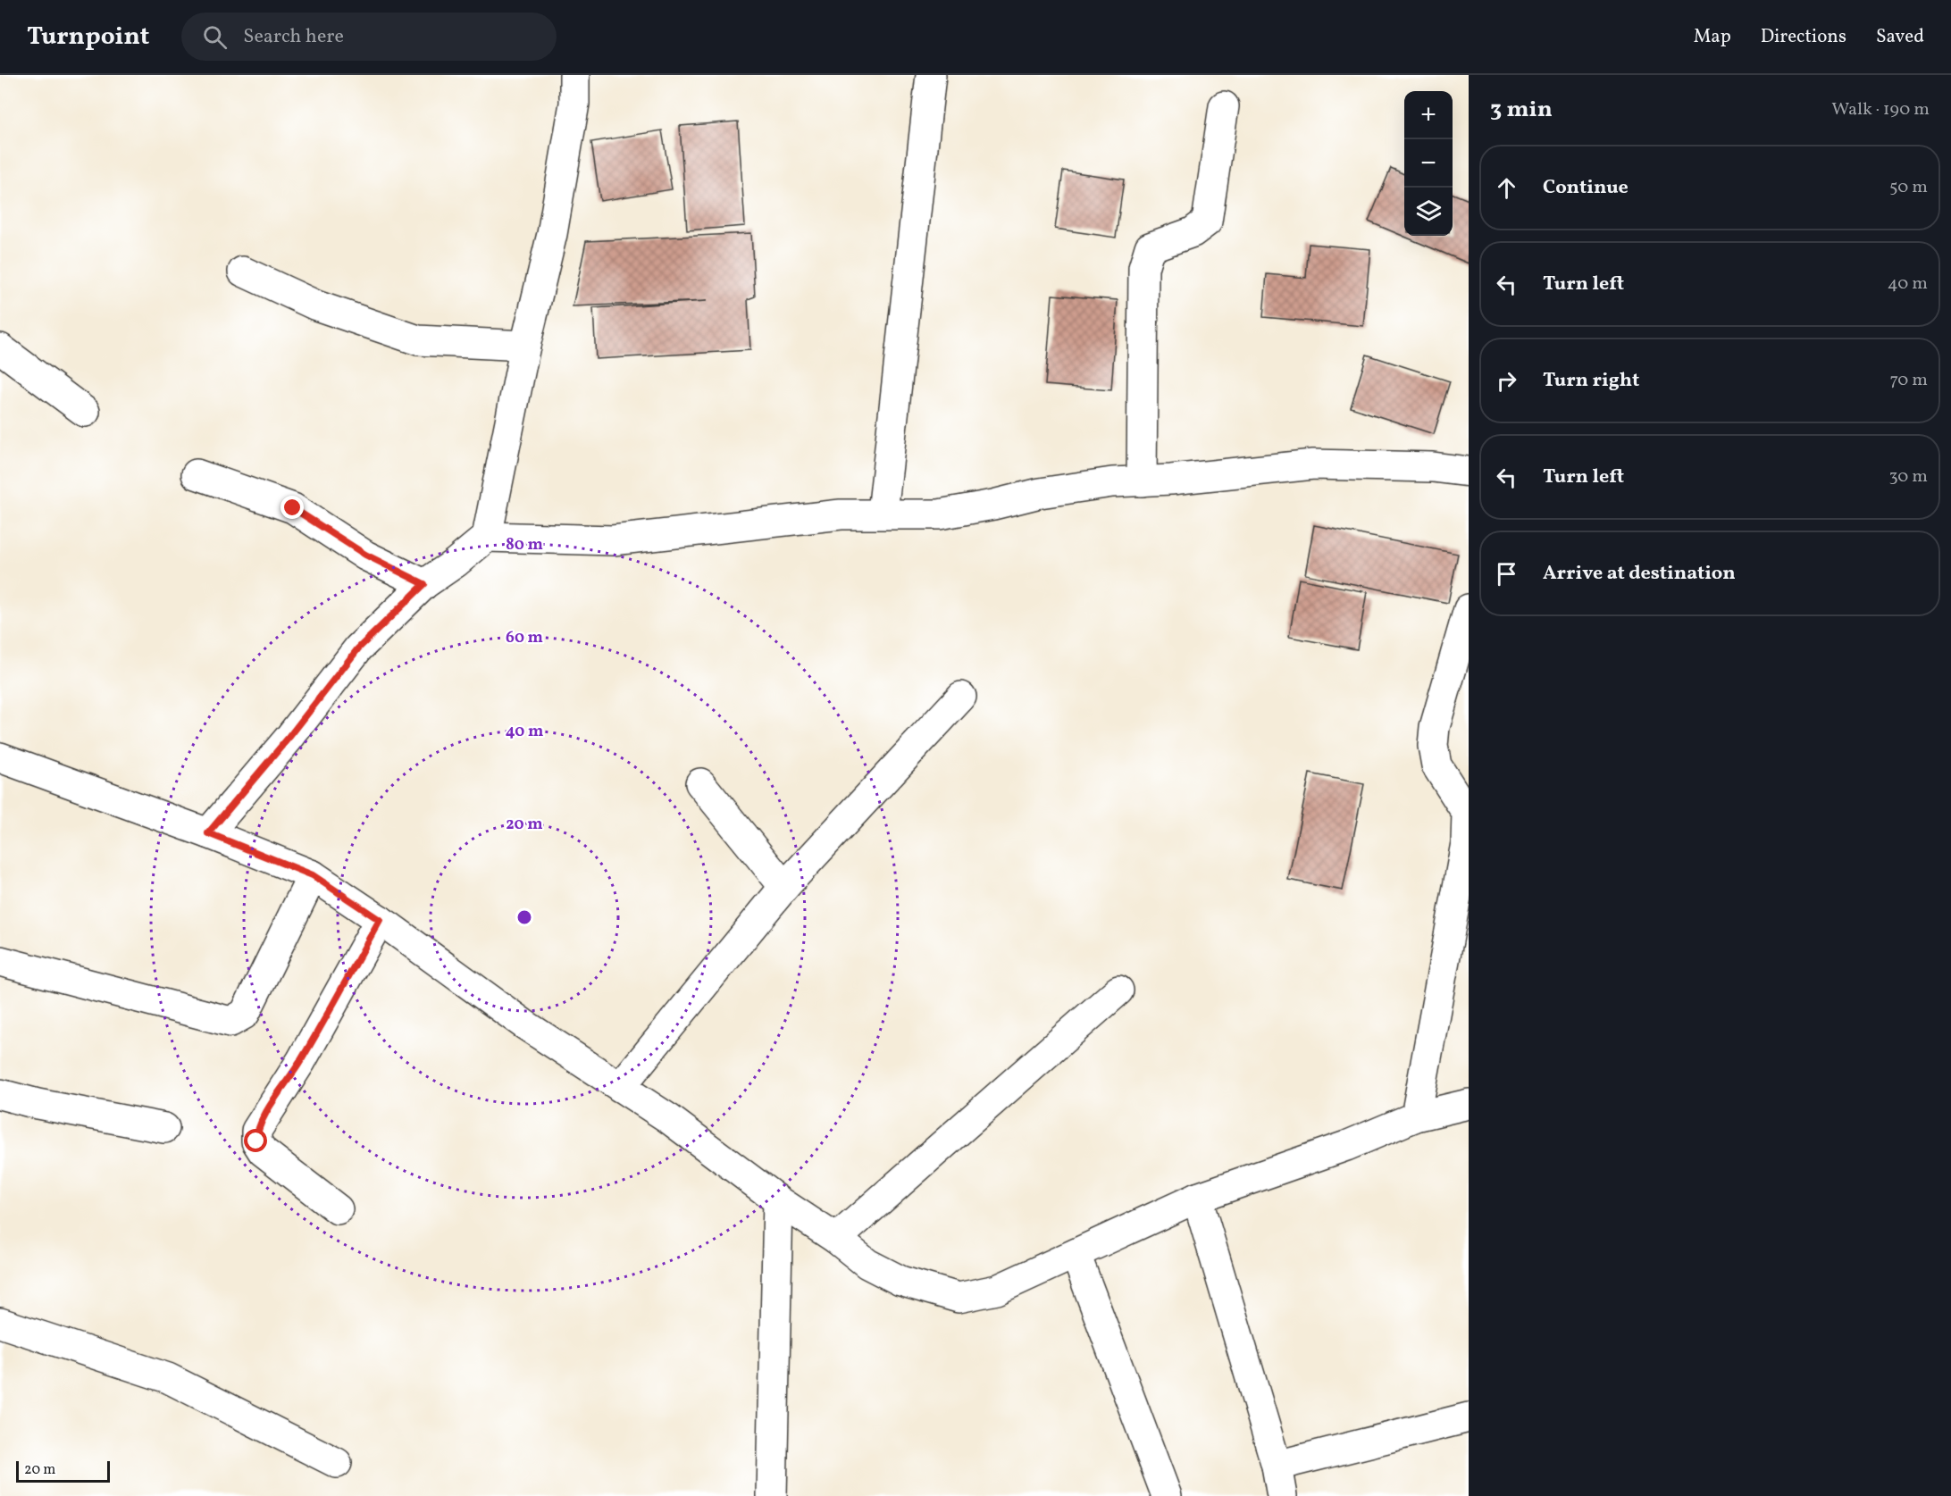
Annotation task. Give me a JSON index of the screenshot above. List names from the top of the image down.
{
  "scale_bar": "20 m",
  "page": {
    "header": "Turnpoint",
    "search": "Search here",
    "nav": ["Map", "Directions", "Saved"],
    "heading": ["3 min", "Walk · 190 m"],
    "map_buttons": ["+", "−"],
    "list": [
      ["Continue", "50 m"],
      ["Turn left", "40 m"],
      ["Turn right", "70 m"],
      ["Turn left", "30 m"],
      "Arrive at destination"
    ],
    "scale": "20 m"
  },
  "rings": [
    "80 m",
    "60 m",
    "40 m",
    "20 m"
  ]
}
